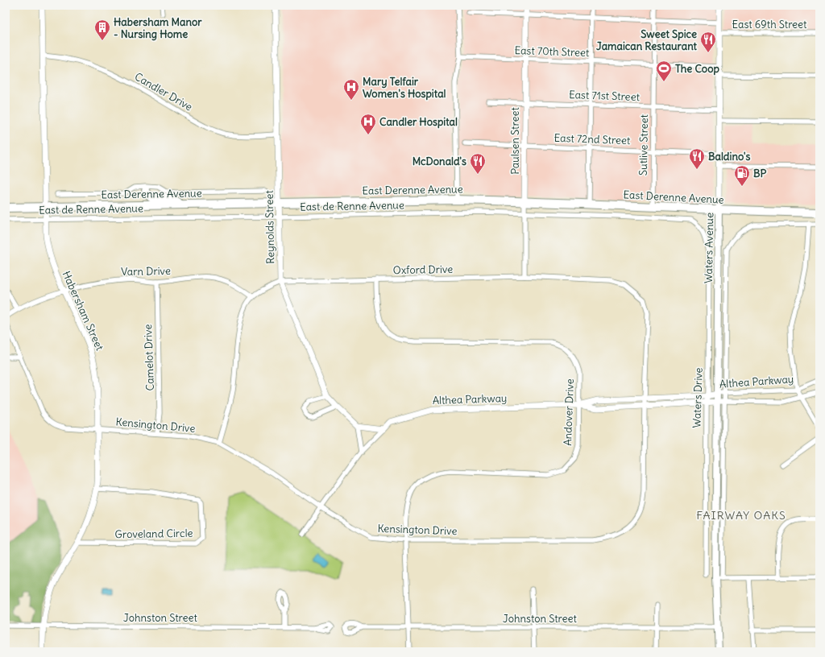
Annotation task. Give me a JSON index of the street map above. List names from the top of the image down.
{
  "streets": {
    "highway": ["East Derenne Avenue"],
    "main road": ["Waters Avenue", "Waters Drive"],
    "street": [
      "East 69th Street",
      "East 70th Street",
      "Candler Drive",
      "East 71st Street",
      "East 72nd Street",
      "Paulsen Street",
      "Sutlive Street",
      "East de Renne Avenue",
      "Reynolds Street",
      "Oxford Drive",
      "Varn Drive",
      "Habersham Street",
      "Camelot Drive",
      "Althea Parkway",
      "Andover Drive",
      "Kensington Drive",
      "Groveland Circle",
      "Johnston Street"
    ]
  },
  "crossings": [
    ["East 69th Street", "Paulsen Street"],
    ["East 69th Street", "Sutlive Street"],
    ["East 69th Street", "Waters Avenue"],
    ["East 70th Street", "Paulsen Street"],
    ["East 70th Street", "Sutlive Street"],
    ["East 70th Street", "Waters Avenue"],
    ["Candler Drive", "Reynolds Street"],
    ["Candler Drive", "Habersham Street"],
    ["East 71st Street", "Paulsen Street"],
    ["East 71st Street", "Sutlive Street"],
    ["East 71st Street", "Waters Avenue"],
    ["East 72nd Street", "Paulsen Street"],
    ["East 72nd Street", "Sutlive Street"],
    ["East 72nd Street", "Waters Avenue"],
    ["Paulsen Street", "East Derenne Avenue"],
    ["Paulsen Street", "East de Renne Avenue"],
    ["Paulsen Street", "Oxford Drive"],
    ["Sutlive Street", "East Derenne Avenue"],
    ["East Derenne Avenue", "Reynolds Street"],
    ["East Derenne Avenue", "Waters Avenue"],
    ["East Derenne Avenue", "Habersham Street"],
    ["East de Renne Avenue", "Reynolds Street"],
    ["East de Renne Avenue", "Habersham Street"],
    ["East de Renne Avenue", "Waters Drive"],
    ["Reynolds Street", "Oxford Drive"],
    ["Waters Avenue", "Althea Parkway"],
    ["Waters Avenue", "Waters Drive"],
    ["Oxford Drive", "Varn Drive"],
    ["Oxford Drive", "Althea Parkway"],
    ["Oxford Drive", "Andover Drive"],
    ["Oxford Drive", "Kensington Drive"],
    ["Varn Drive", "Habersham Street"],
    ["Varn Drive", "Camelot Drive"],
    ["Varn Drive", "Kensington Drive"],
    ["Habersham Street", "Kensington Drive"],
    ["Habersham Street", "Groveland Circle"],
    ["Habersham Street", "Johnston Street"],
    ["Camelot Drive", "Kensington Drive"],
    ["Althea Parkway", "Waters Drive"],
    ["Althea Parkway", "Andover Drive"],
    ["Althea Parkway", "Kensington Drive"],
    ["Waters Drive", "Johnston Street"],
    ["Andover Drive", "Kensington Drive"],
    ["Andover Drive", "Johnston Street"]
  ],
  "districts": ["FAIRWAY OAKS"],
  "places": {
    "building": ["Habersham Manor - Nursing Home"],
    "restaurant": ["Sweet Spice Jamaican Restaurant", "Baldino's", "McDonald's"],
    "sports": ["The Coop"],
    "hospital": ["Mary Telfair Women's Hospital", "Candler Hospital"],
    "fuel station": ["BP"]
  }
}
